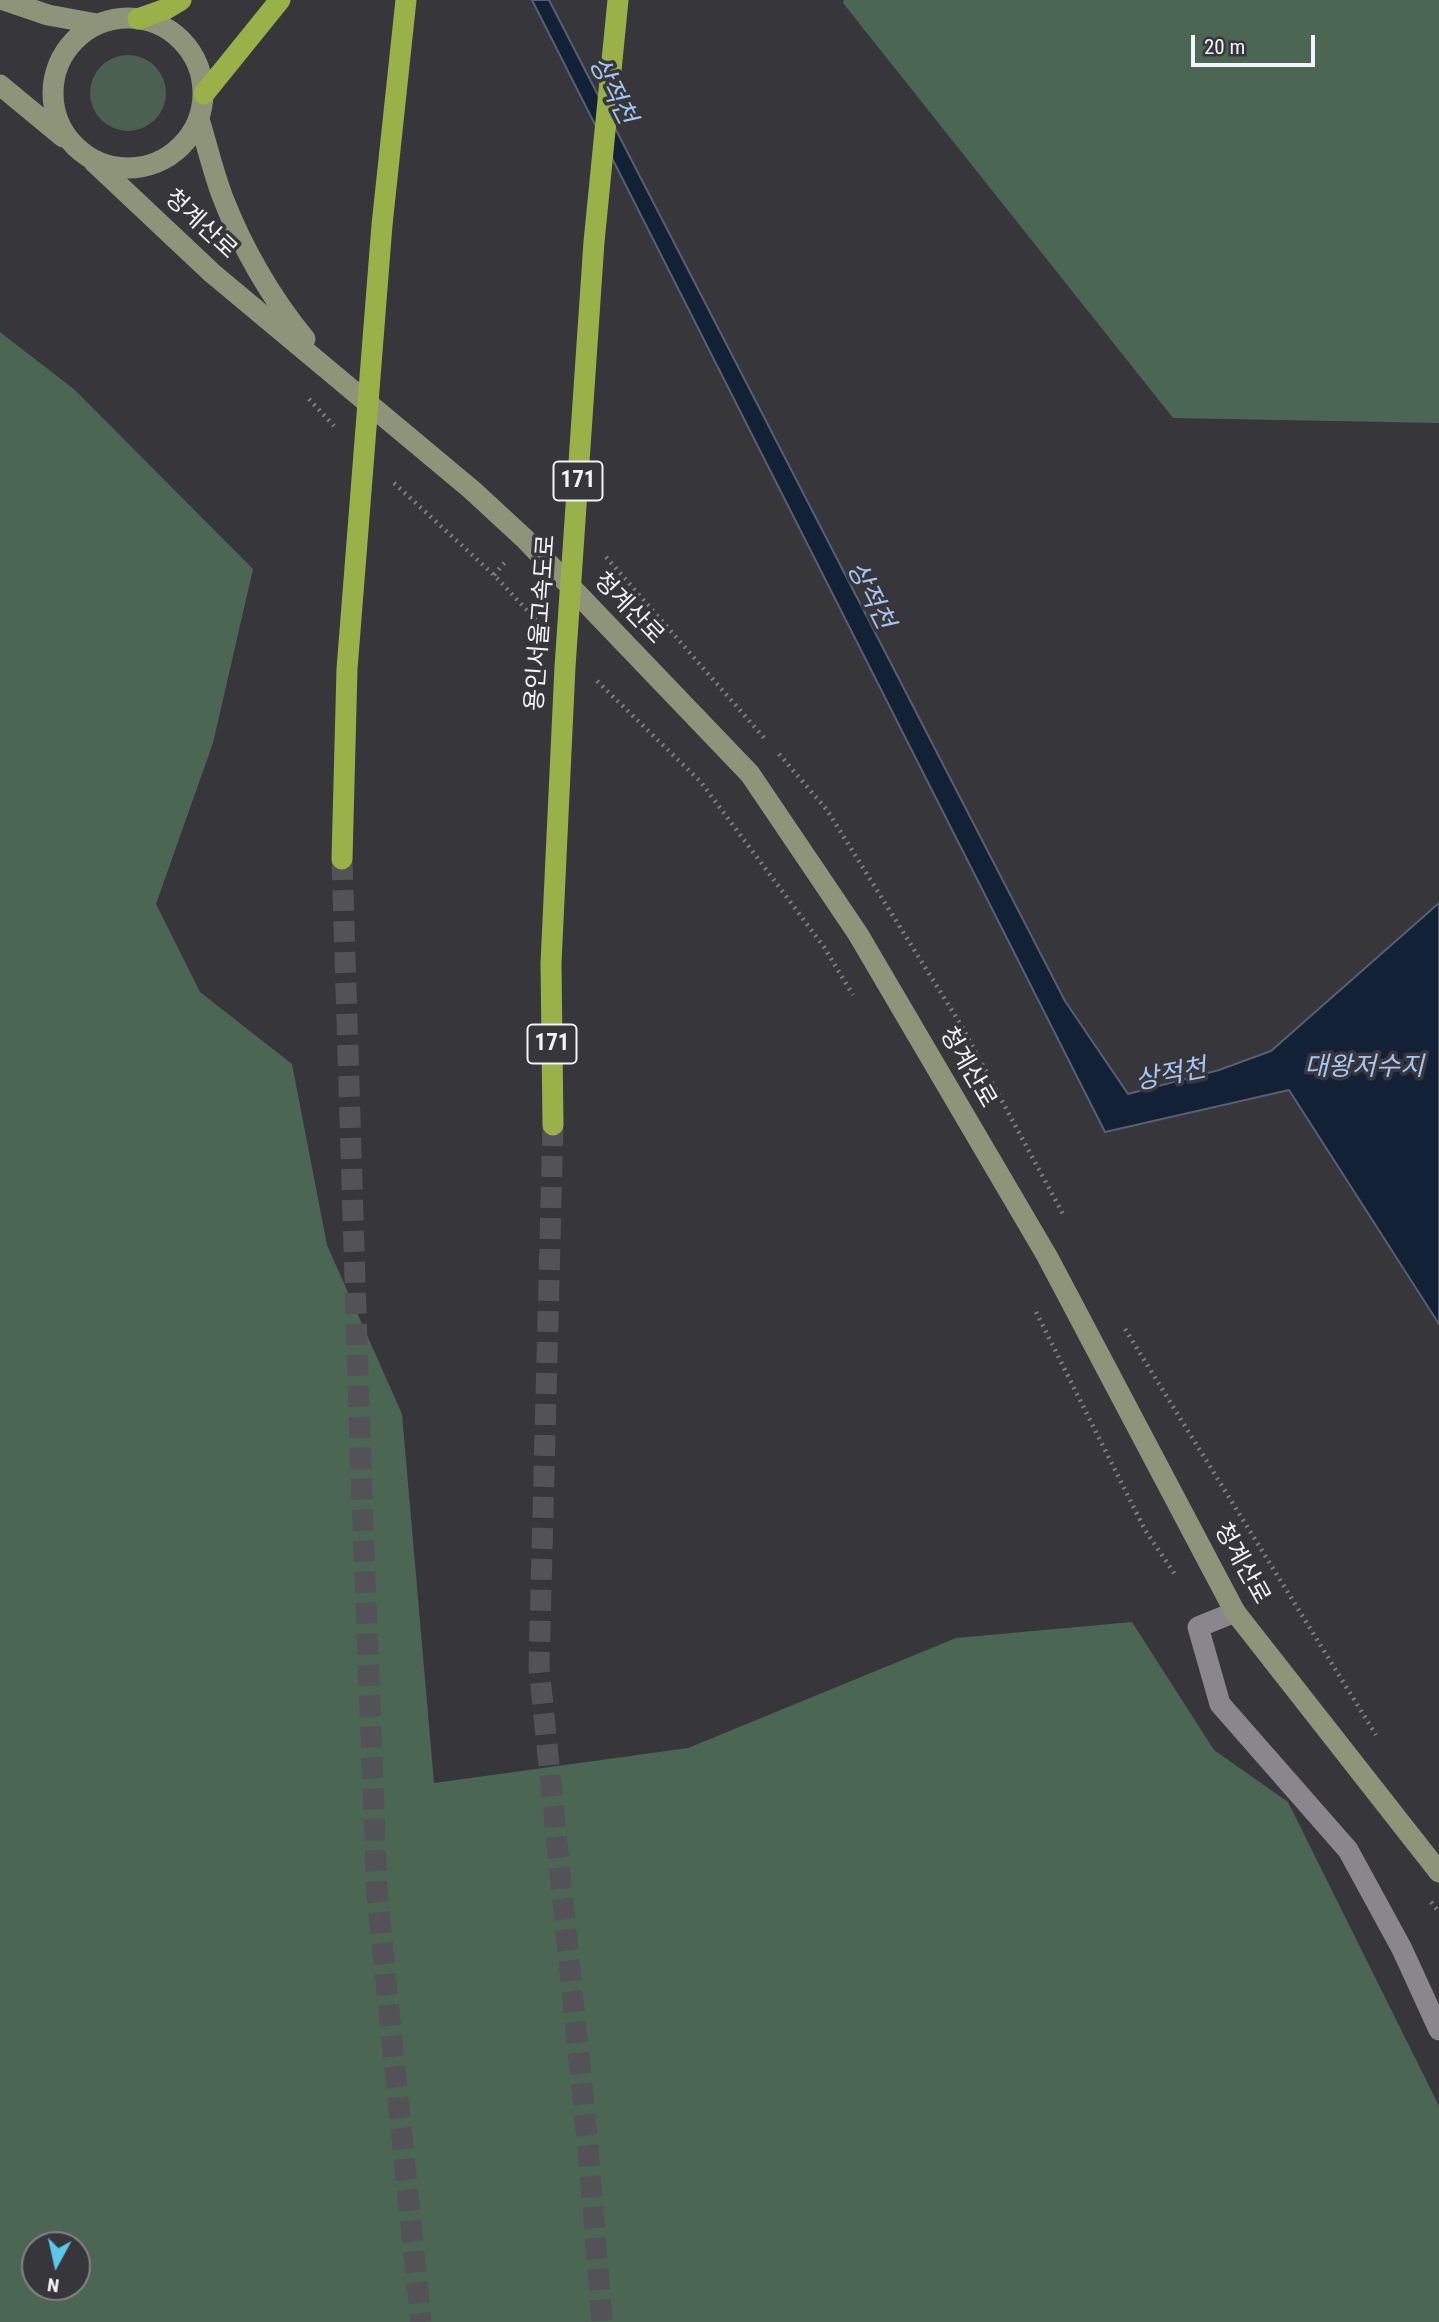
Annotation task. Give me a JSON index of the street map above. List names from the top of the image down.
{
  "streets": {
    "highway": ["171", "용인서울고속도로"],
    "main road": ["청계산로"]
  },
  "water": ["상적천", "대왕저수지"],
  "scale_bar": "20 m",
  "north": "bottom"
}
